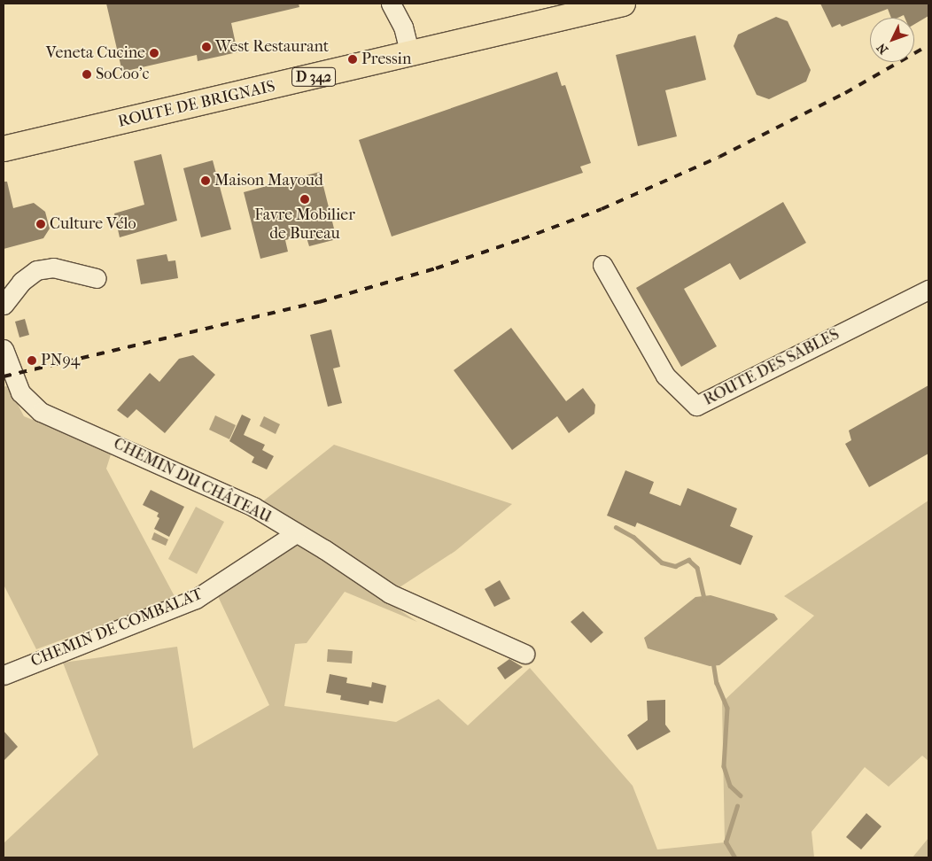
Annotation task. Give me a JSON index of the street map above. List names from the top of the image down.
{
  "streets": {
    "main road": ["D 342", "ROUTE DE BRIGNAIS"],
    "street": ["ROUTE DES SABLES", "CHEMIN DU CHÂTEAU", "CHEMIN DE COMBALAT"]
  },
  "crossings": [
    ["CHEMIN DU CHÂTEAU", "CHEMIN DE COMBALAT"]
  ],
  "places": [
    "West Restaurant",
    "Veneta Cucine",
    "Pressin",
    "SoCoo'c",
    "Maison Mayoud",
    "Favre Mobilier de Bureau",
    "Culture Vélo",
    "PN94"
  ],
  "north": "bottom left"
}
